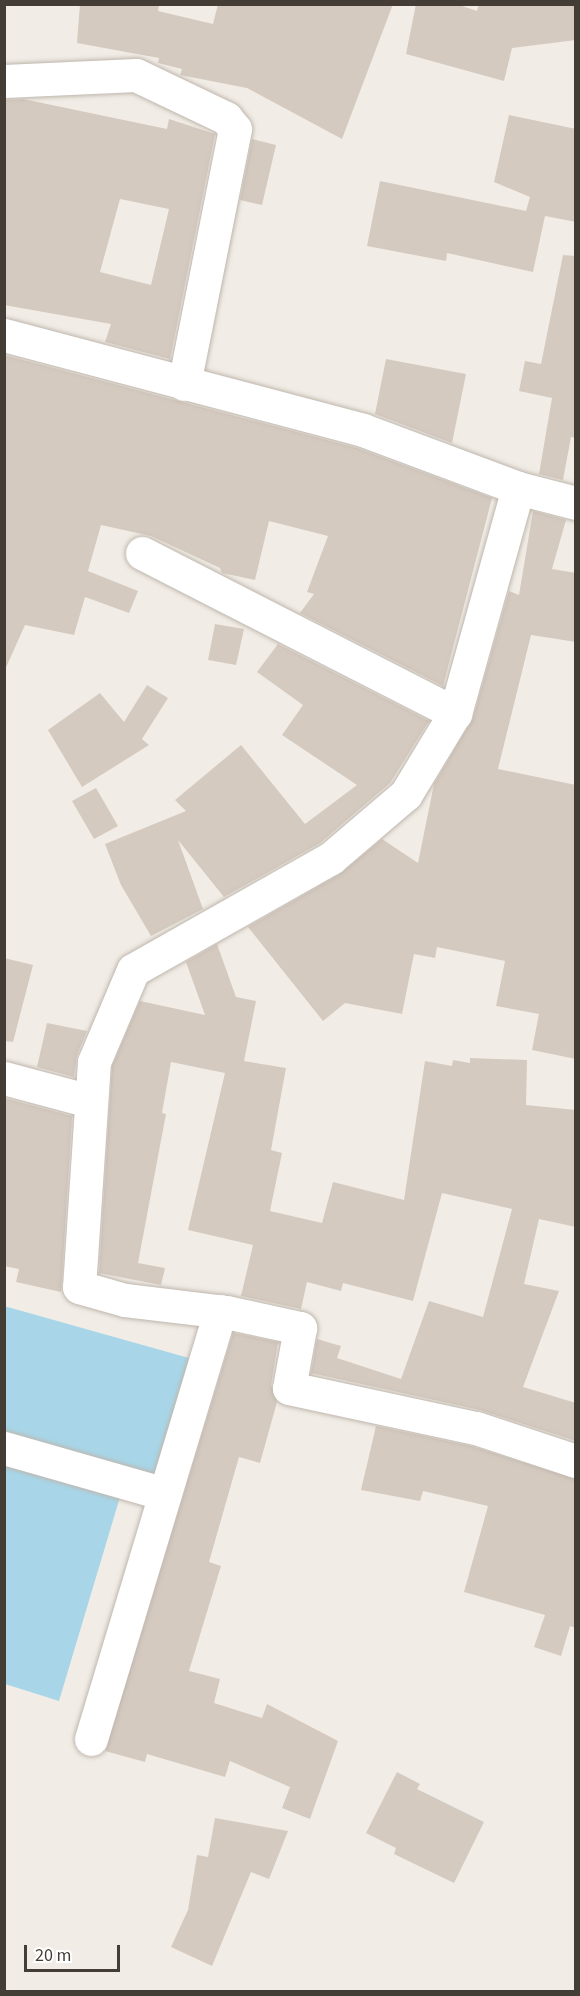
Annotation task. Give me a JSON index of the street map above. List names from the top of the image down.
{
  "scale_bar": "20 m"
}
